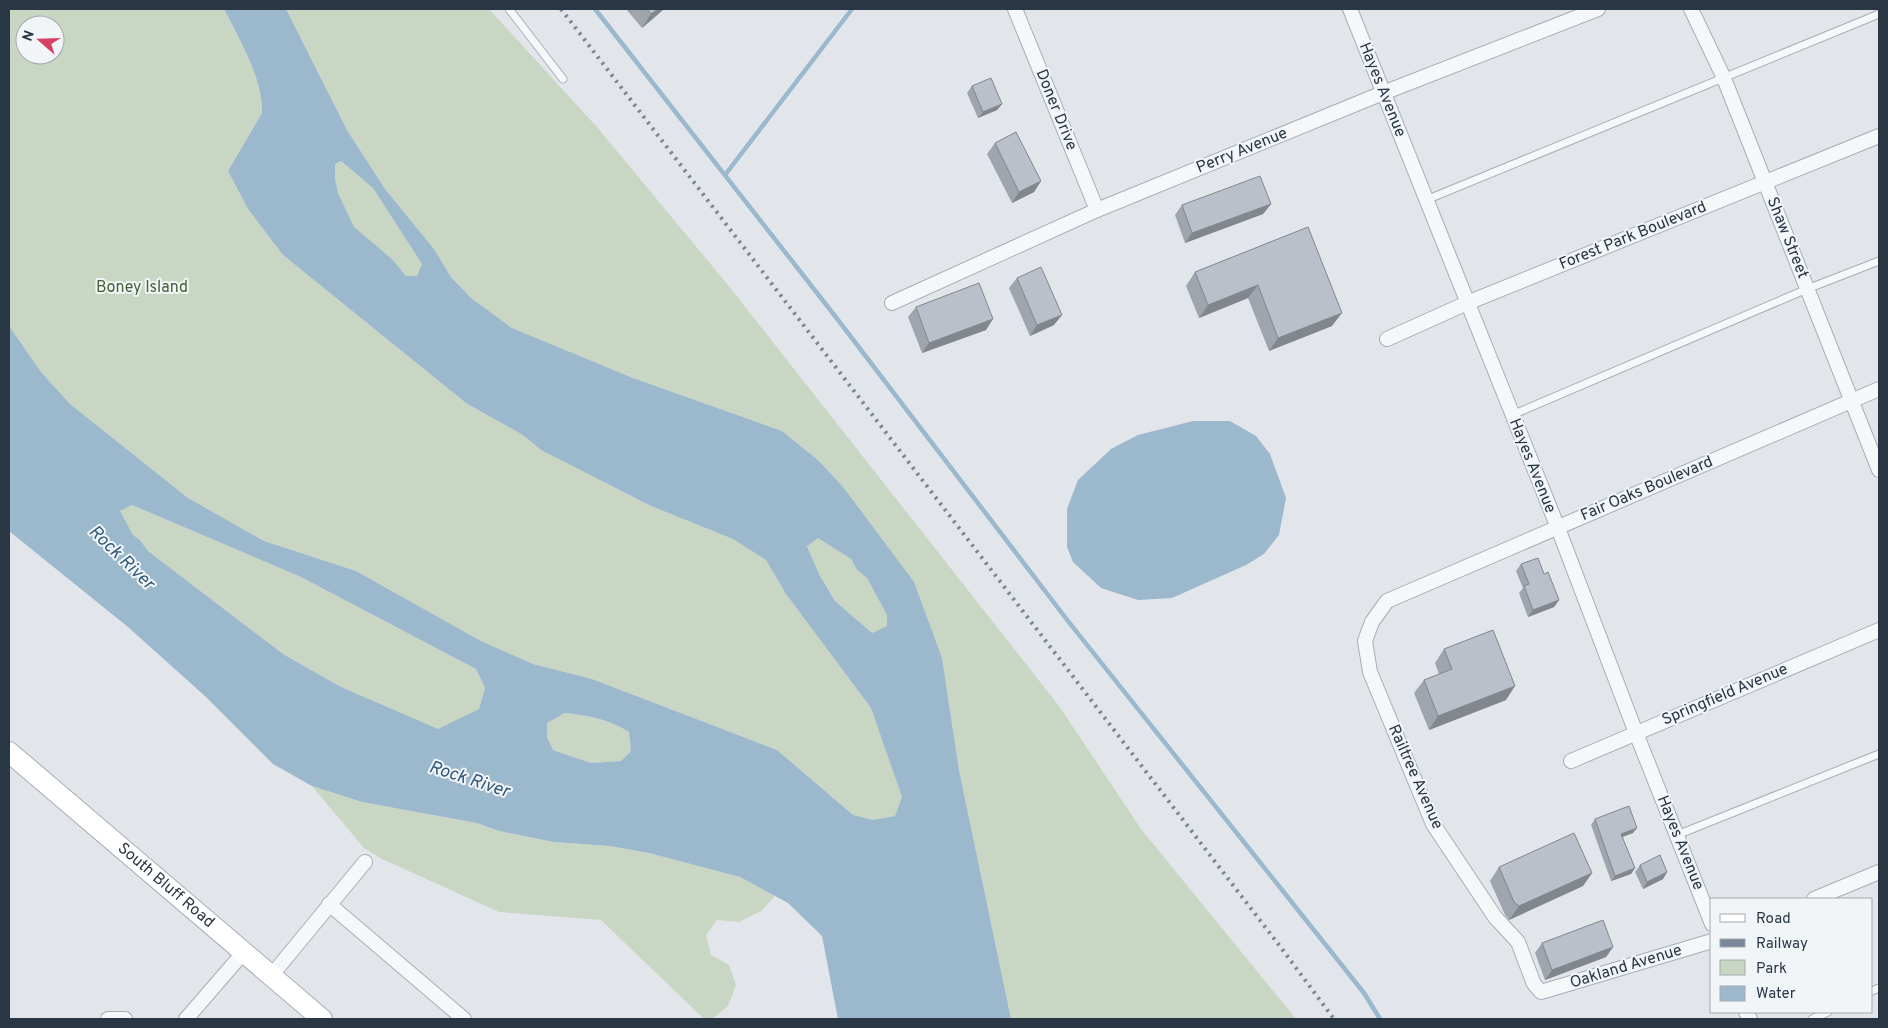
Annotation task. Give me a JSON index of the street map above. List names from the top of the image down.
{
  "streets": {
    "street": [
      "Hayes Avenue",
      "Doner Drive",
      "Perry Avenue",
      "Forest Park Boulevard",
      "Shaw Street",
      "Fair Oaks Boulevard",
      "Springfield Avenue",
      "Railtree Avenue",
      "South Bluff Road",
      "Oakland Avenue"
    ]
  },
  "crossings": [
    ["Hayes Avenue", "Perry Avenue"],
    ["Hayes Avenue", "Forest Park Boulevard"],
    ["Hayes Avenue", "Fair Oaks Boulevard"],
    ["Hayes Avenue", "Springfield Avenue"],
    ["Doner Drive", "Perry Avenue"],
    ["Forest Park Boulevard", "Shaw Street"],
    ["Shaw Street", "Fair Oaks Boulevard"],
    ["Fair Oaks Boulevard", "Railtree Avenue"],
    ["Railtree Avenue", "Oakland Avenue"]
  ],
  "water": ["Rock River"],
  "parks": ["Boney Island"],
  "legend": [
    "Road",
    "Railway",
    "Park",
    "Water"
  ],
  "north": "left"
}
